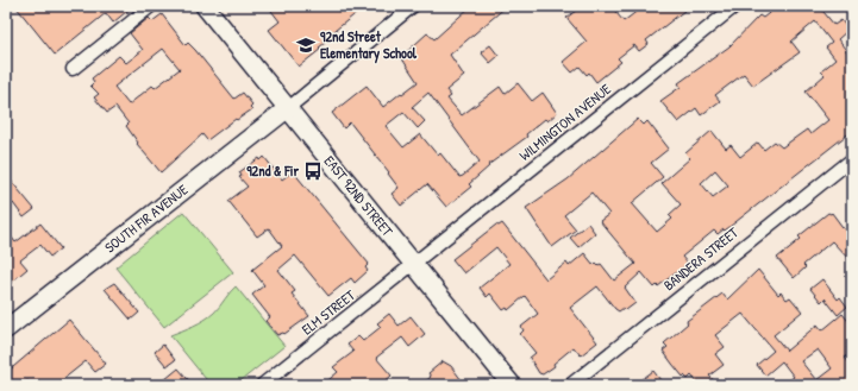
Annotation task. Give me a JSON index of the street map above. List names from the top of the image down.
{
  "streets": {
    "street": [
      "WILMINGTON AVENUE",
      "EAST 92ND STREET",
      "SOUTH FIR AVENUE",
      "BANDERA STREET",
      "ELM STREET"
    ]
  },
  "crossings": [
    ["WILMINGTON AVENUE", "EAST 92ND STREET"],
    ["WILMINGTON AVENUE", "ELM STREET"],
    ["EAST 92ND STREET", "SOUTH FIR AVENUE"],
    ["EAST 92ND STREET", "ELM STREET"]
  ],
  "places": {
    "school or university": ["92nd Street Elementary School"],
    "bus stop": ["92nd & Fir"]
  }
}
